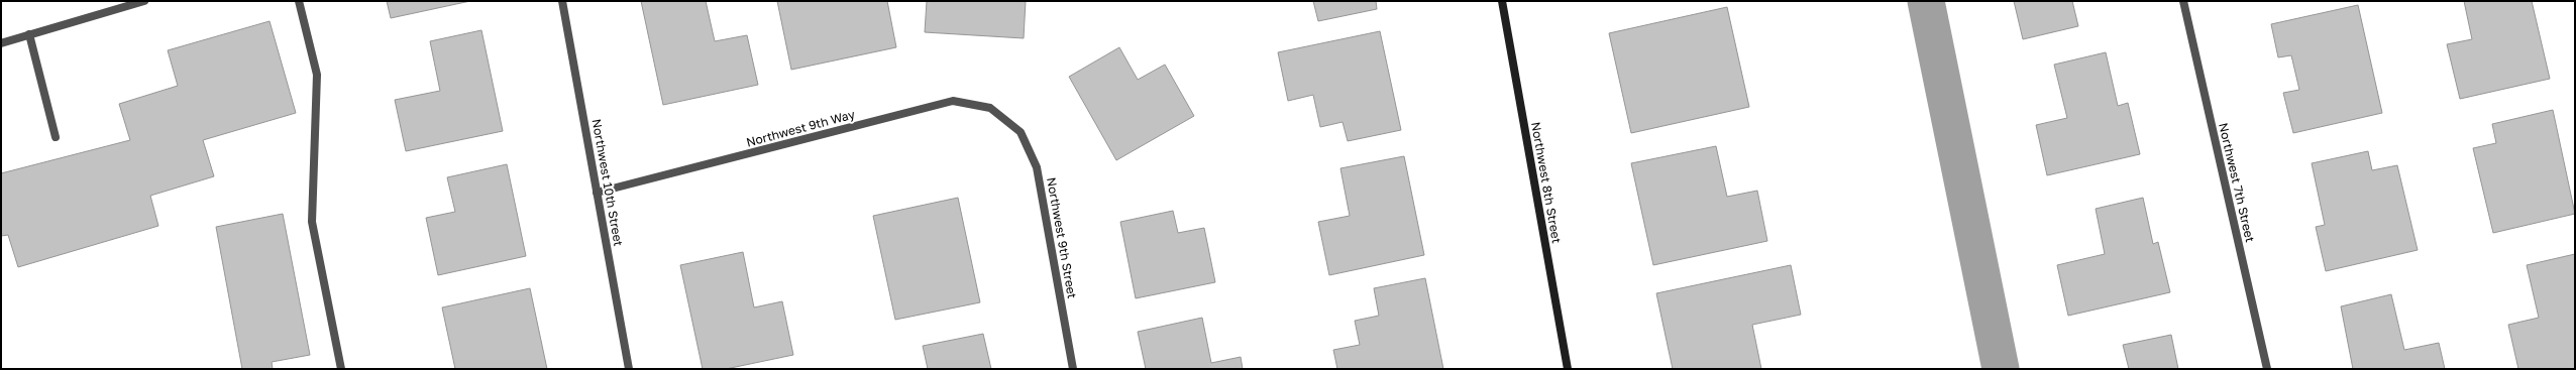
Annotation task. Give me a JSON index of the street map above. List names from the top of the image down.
{
  "streets": {
    "street": [
      "Northwest 9th Way",
      "Northwest 10th Street",
      "Northwest 8th Street",
      "Northwest 7th Street",
      "Northwest 9th Street"
    ]
  },
  "crossings": [
    ["Northwest 9th Way", "Northwest 10th Street"],
    ["Northwest 9th Way", "Northwest 9th Street"]
  ]
}
